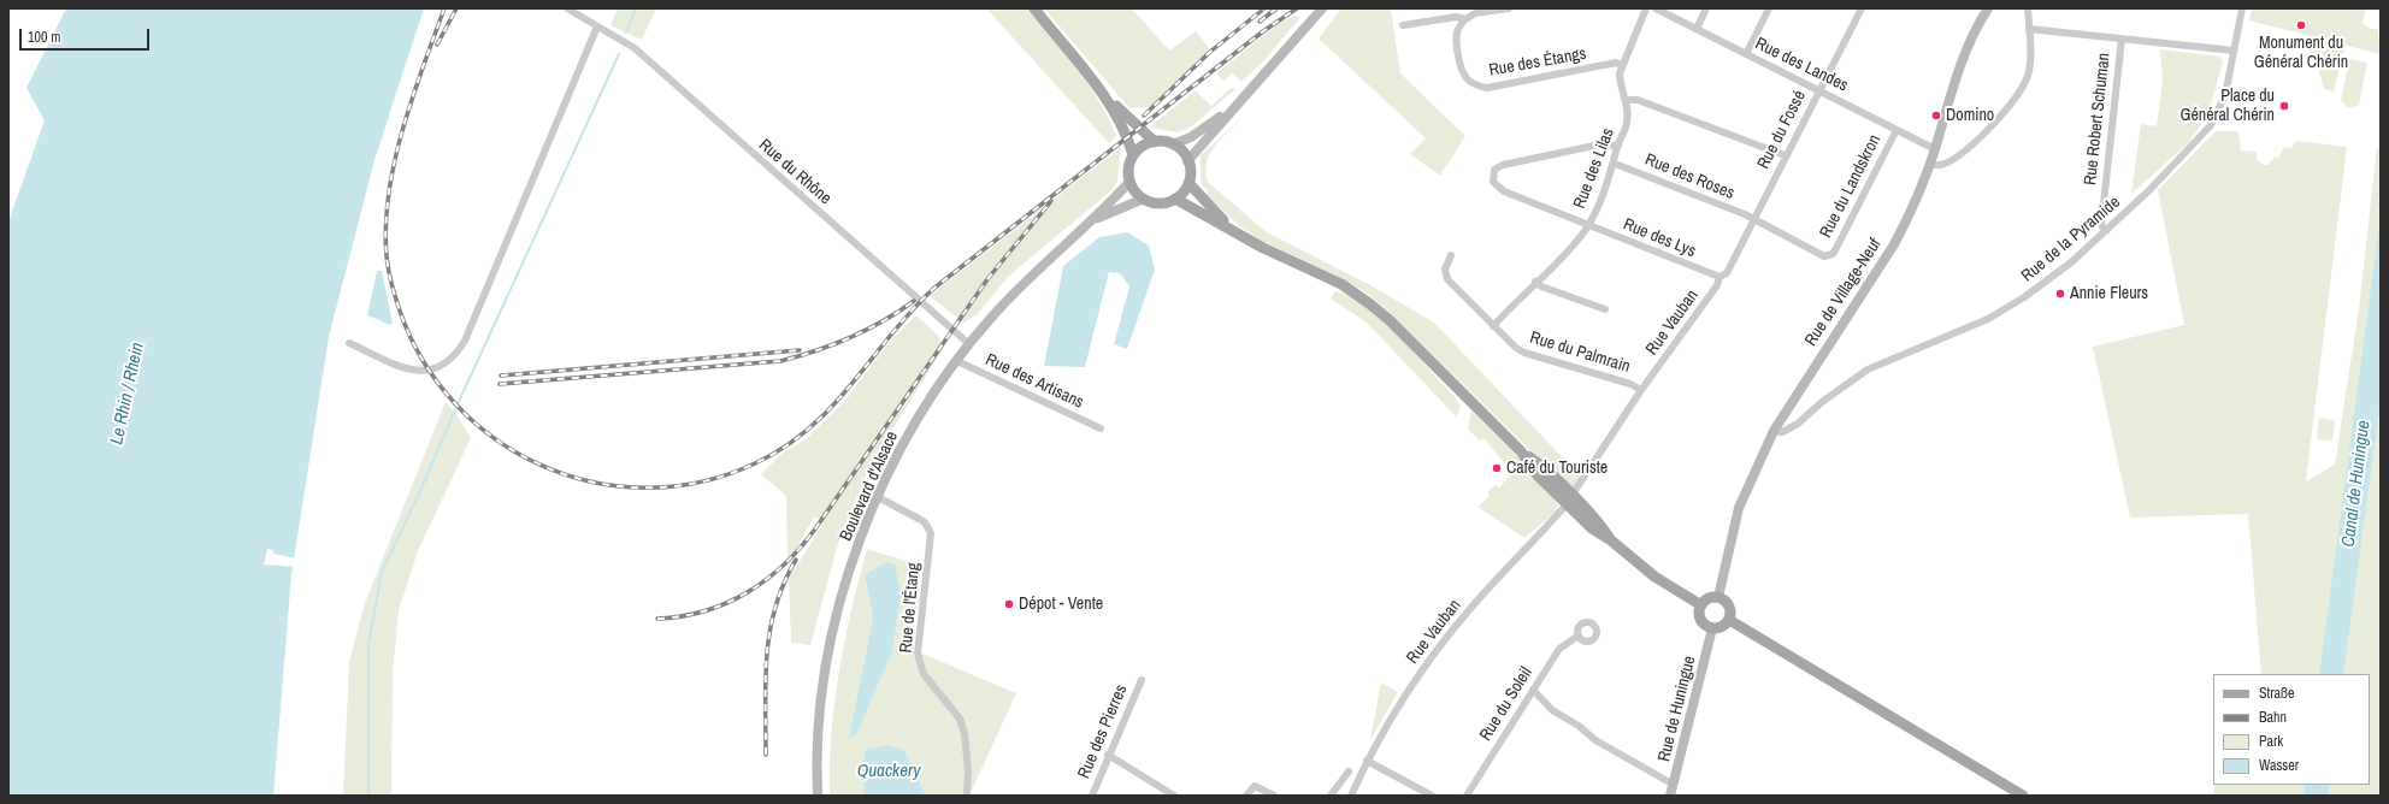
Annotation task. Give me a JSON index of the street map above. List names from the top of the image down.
{
  "streets": {
    "street": [
      "Rue des Étangs",
      "Rue des Landes",
      "Rue Robert Schuman",
      "Rue du Fossé",
      "Rue des Lilas",
      "Rue du Rhône",
      "Rue des Roses",
      "Rue du Landskron",
      "Rue des Lys",
      "Rue de la Pyramide",
      "Rue de Village-Neuf",
      "Rue Vauban",
      "Rue du Palmrain",
      "Rue des Artisans",
      "Boulevard d'Alsace",
      "Rue de l'Étang",
      "Rue du Soleil",
      "Rue de Huningue",
      "Rue des Pierres"
    ]
  },
  "crossings": [
    ["Rue des Étangs", "Rue des Lilas"],
    ["Rue des Landes", "Rue du Fossé"],
    ["Rue des Landes", "Rue du Landskron"],
    ["Rue des Landes", "Rue de Village-Neuf"],
    ["Rue Robert Schuman", "Rue de la Pyramide"],
    ["Rue du Fossé", "Rue des Roses"],
    ["Rue du Fossé", "Rue du Landskron"],
    ["Rue du Fossé", "Rue Vauban"],
    ["Rue des Lilas", "Rue des Roses"],
    ["Rue des Lilas", "Rue des Lys"],
    ["Rue des Lilas", "Rue du Palmrain"],
    ["Rue du Rhône", "Boulevard d'Alsace"],
    ["Rue des Roses", "Rue du Landskron"],
    ["Rue des Lys", "Rue Vauban"],
    ["Rue de la Pyramide", "Rue de Village-Neuf"],
    ["Rue Vauban", "Rue du Palmrain"],
    ["Rue des Artisans", "Boulevard d'Alsace"],
    ["Boulevard d'Alsace", "Rue de l'Étang"]
  ],
  "water": ["Le Rhin / Rhein", "Canal de Huningue", "Quackery"],
  "places": [
    "Monument du Général Chérin",
    "Place du Général Chérin",
    "Domino",
    "Annie Fleurs",
    "Café du Touriste",
    "Dépot - Vente"
  ],
  "legend": [
    "Straße",
    "Bahn",
    "Park",
    "Wasser"
  ],
  "scale_bar": "100 m"
}
